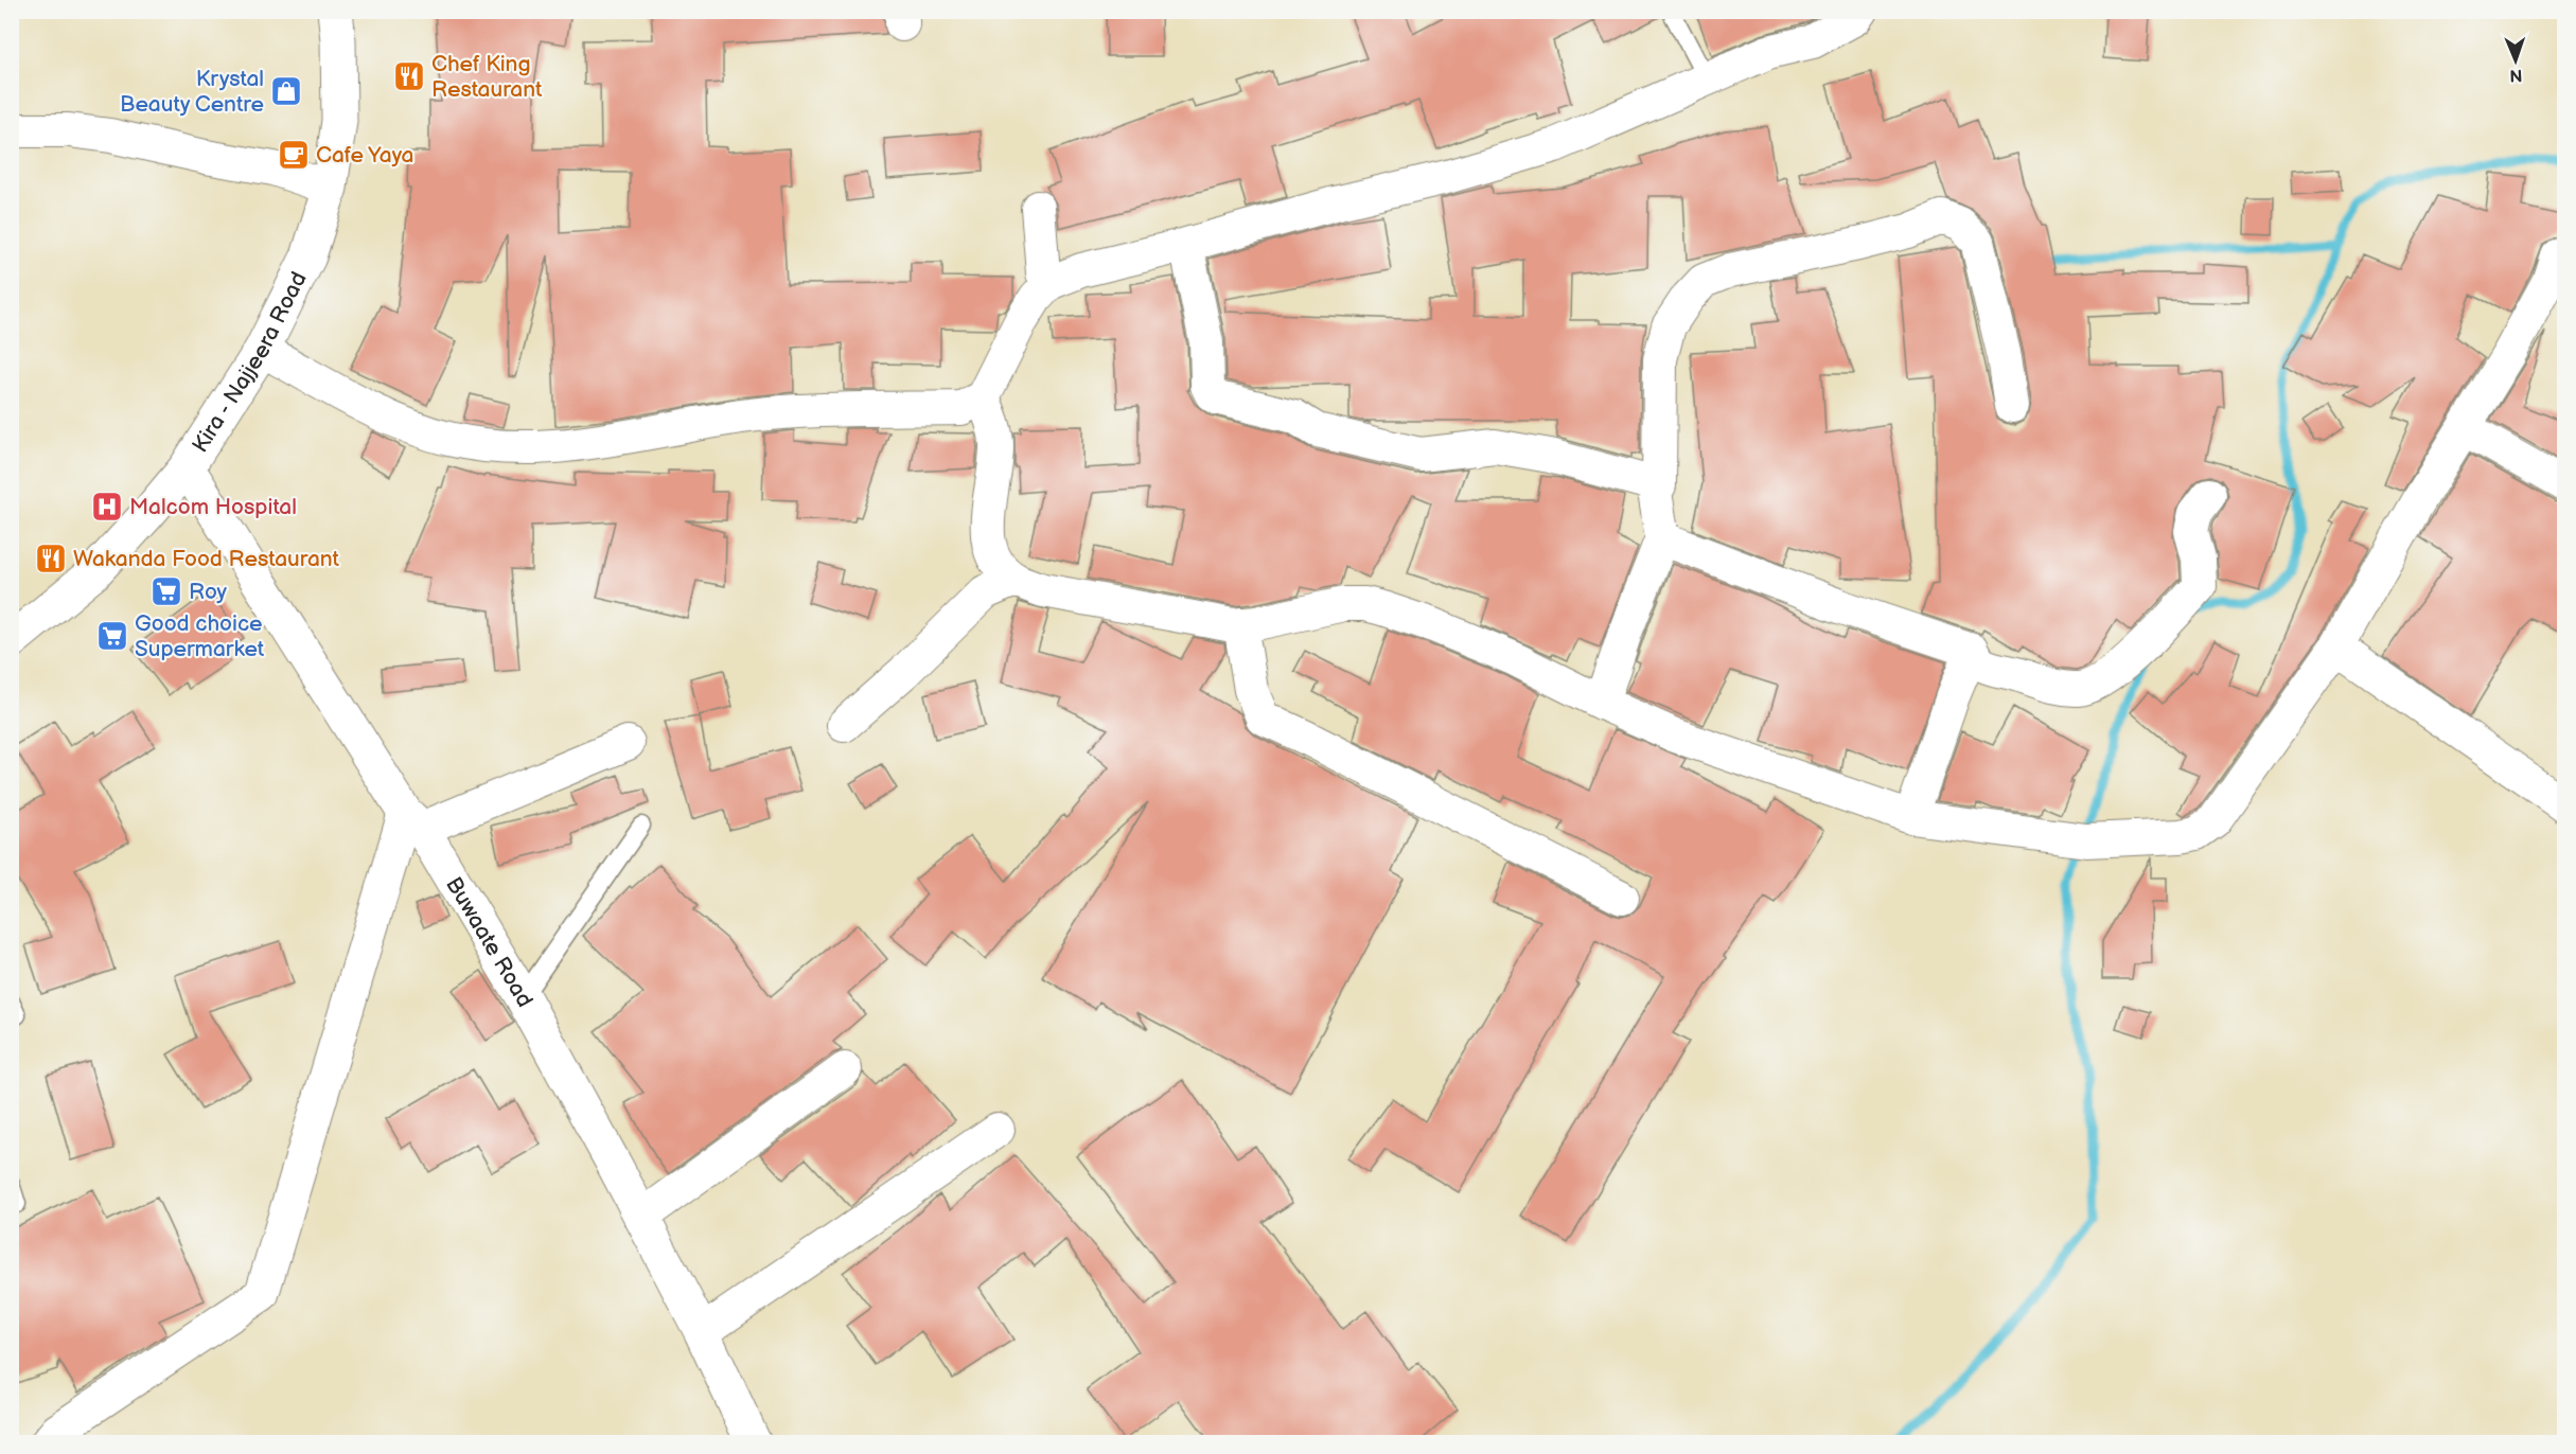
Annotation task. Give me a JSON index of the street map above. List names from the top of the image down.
{
  "streets": {
    "street": ["Kira - Najjeera Road", "Buwaate Road"]
  },
  "crossings": [
    ["Kira - Najjeera Road", "Buwaate Road"]
  ],
  "places": {
    "restaurant": ["Chef King Restaurant", "Wakanda Food Restaurant"],
    "shop": ["Krystal Beauty Centre"],
    "cafe": ["Cafe Yaya"],
    "hospital": ["Malcom Hospital"],
    "supermarket": ["Roy", "Good choice Supermarket"]
  },
  "north": "bottom"
}
